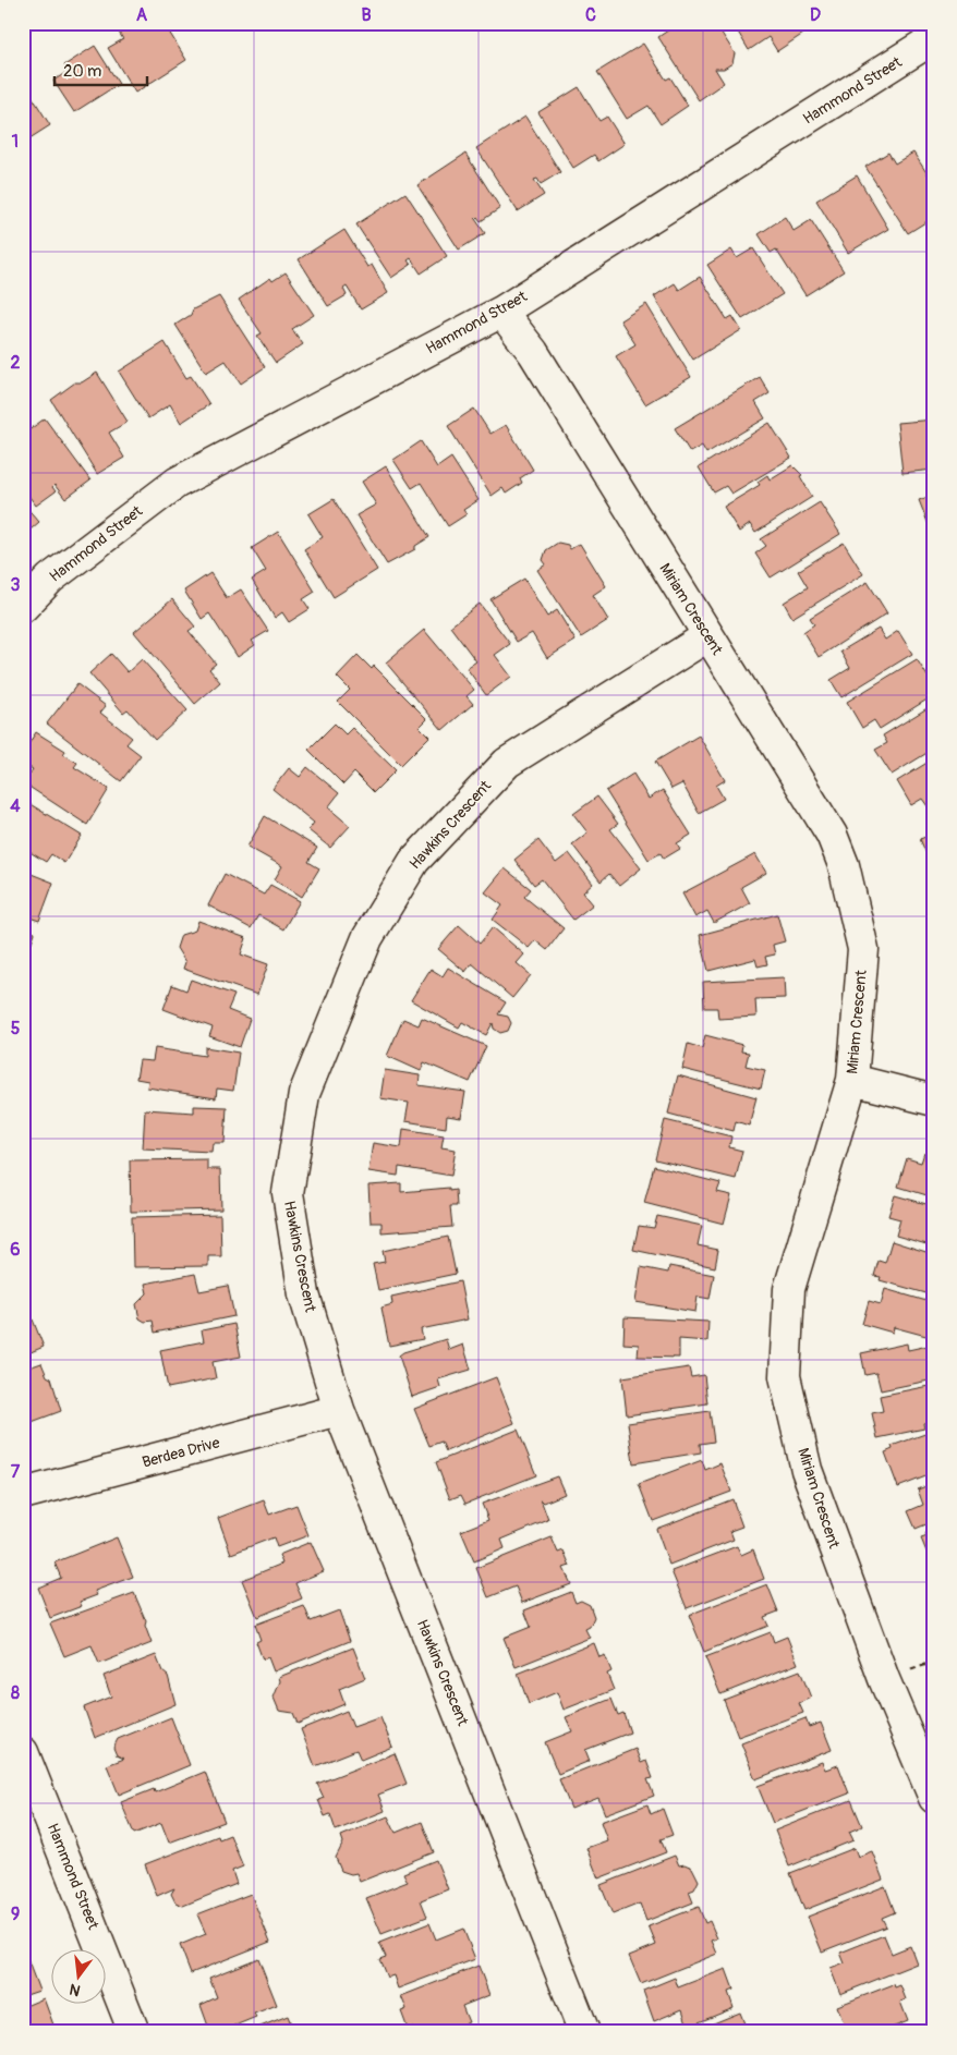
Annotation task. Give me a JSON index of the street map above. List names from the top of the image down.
{
  "streets": {
    "street": [
      "Hammond Street",
      "Miriam Crescent",
      "Hawkins Crescent",
      "Berdea Drive"
    ]
  },
  "crossings": [
    ["Hammond Street", "Miriam Crescent"],
    ["Miriam Crescent", "Hawkins Crescent"],
    ["Hawkins Crescent", "Berdea Drive"]
  ],
  "scale_bar": "20 m",
  "north": "bottom",
  "grid": {
    "columns": [
      "A",
      "B",
      "C",
      "D"
    ],
    "rows": [
      "1",
      "2",
      "3",
      "4",
      "5",
      "6",
      "7",
      "8",
      "9"
    ]
  }
}
